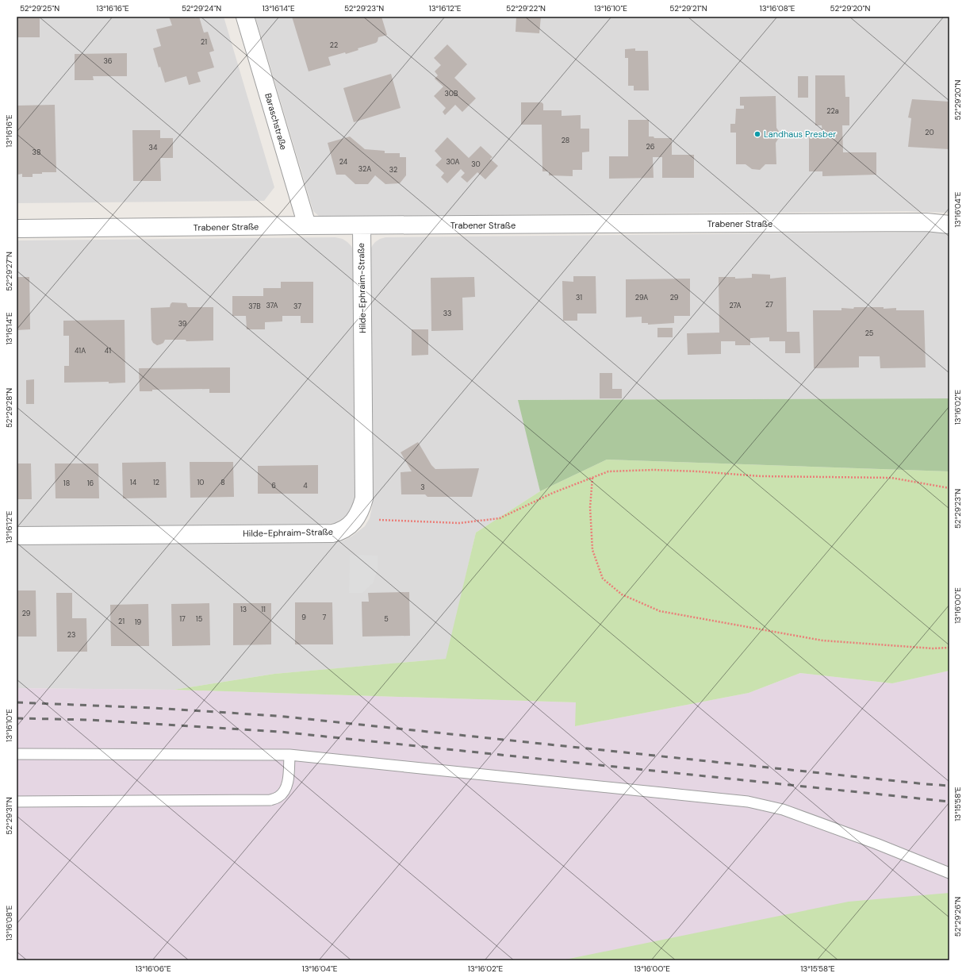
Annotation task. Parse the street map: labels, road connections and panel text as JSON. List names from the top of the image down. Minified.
{"streets":{"street":["Baraschstraße","Trabener Straße","Hilde-Ephraim-Straße"]},"crossings":[["Baraschstraße","Trabener Straße"],["Trabener Straße","Hilde-Ephraim-Straße"]],"places":["Landhaus Presber"],"house_numbers":["21","22","36","30B","22a","20","28","26","34","38","24","30A","30","32A","32","31","29A","29","27","37A","27A","37B","37","33","39","25","41A","41","14","12","10","8","18","16","6","4","3","13","11","29","9","7","17","15","5","21","19","23"],"coordinates":["52°29'25\"N","13°16'16\"E","52°29'24\"N","13°16'14\"E","52°29'23\"N","13°16'12\"E","52°29'22\"N","13°16'10\"E","52°29'21\"N","13°16'08\"E","52°29'20\"N","13°16'04\"E","52°29'27\"N","13°16'02\"E","52°29'28\"N","13°16'00\"E","13°15'58\"E","52°29'31\"N","52°29'26\"N","13°16'06\"E"]}
